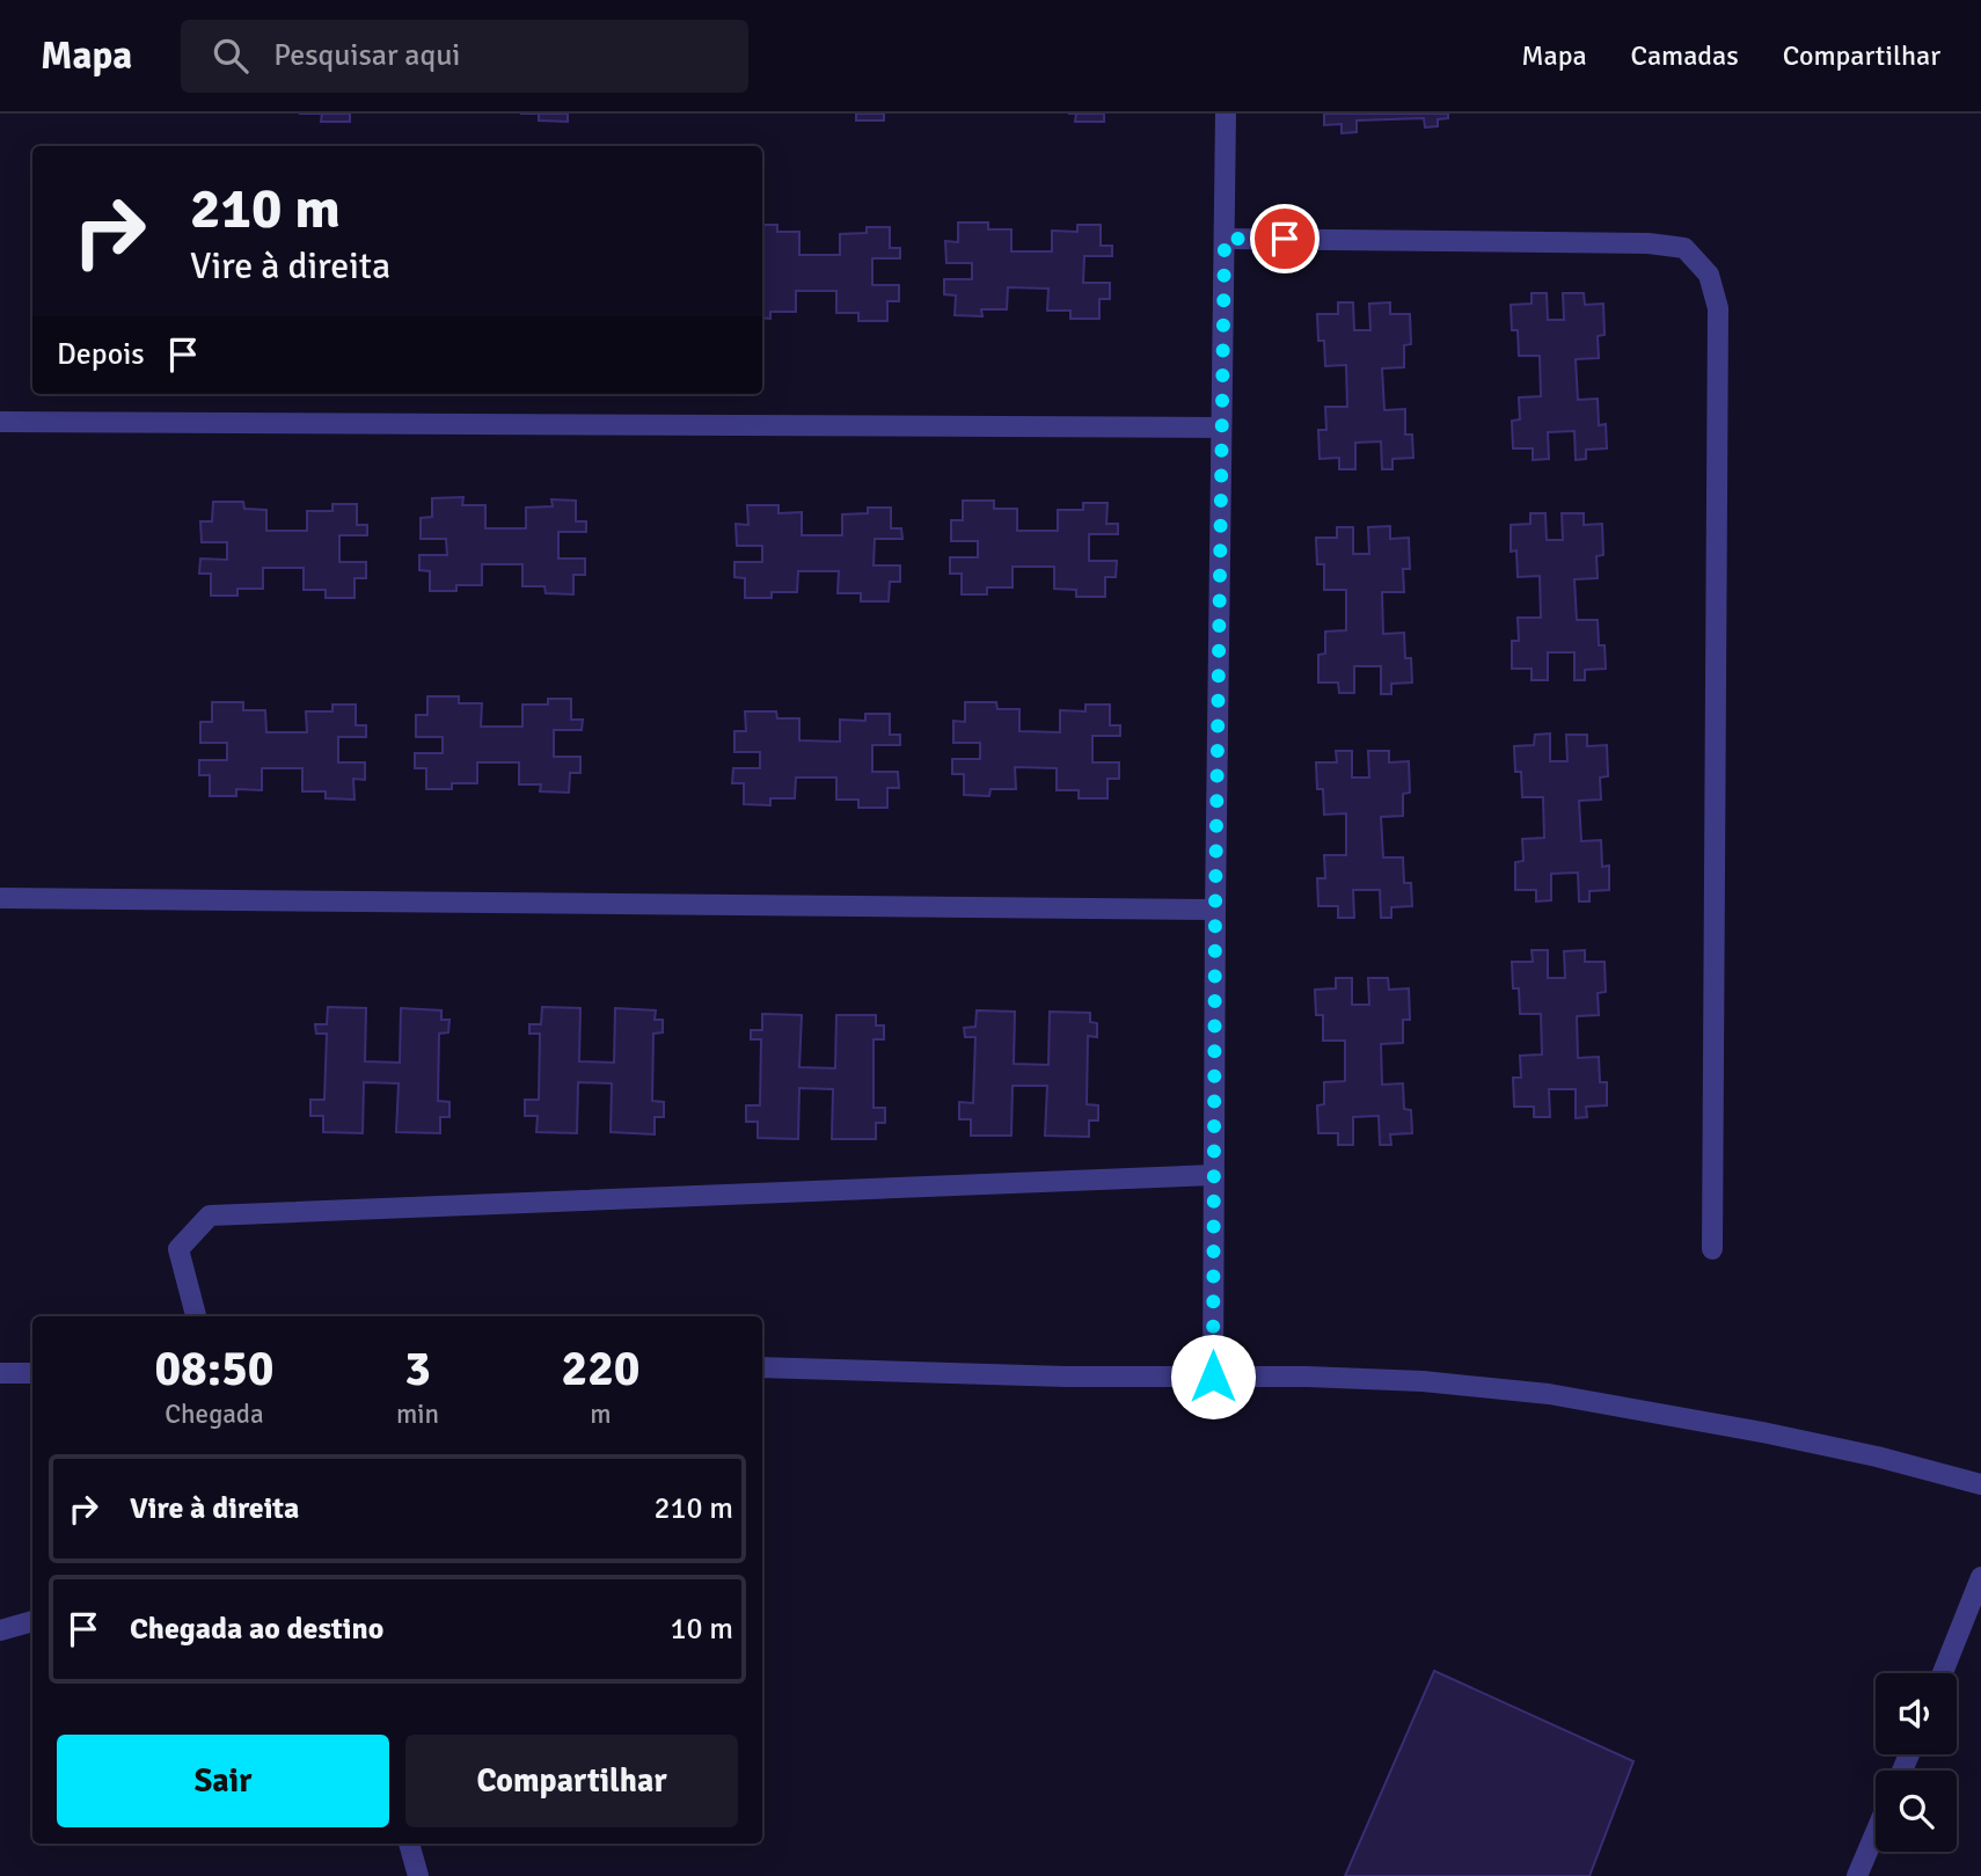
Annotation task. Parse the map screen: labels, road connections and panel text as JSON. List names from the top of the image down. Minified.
{"page":{"header":"Mapa","search":"Pesquisar aqui","nav":["Mapa","Camadas","Compartilhar"],"turn":["210 m","Vire à direita"],"then":"Depois","eta":["08:50","Chegada","3","min","220","m"],"list":[{"name":"Vire à direita","value":"210 m"},{"name":"Chegada ao destino","value":"10 m"}],"buttons":["Sair","Compartilhar"]}}
